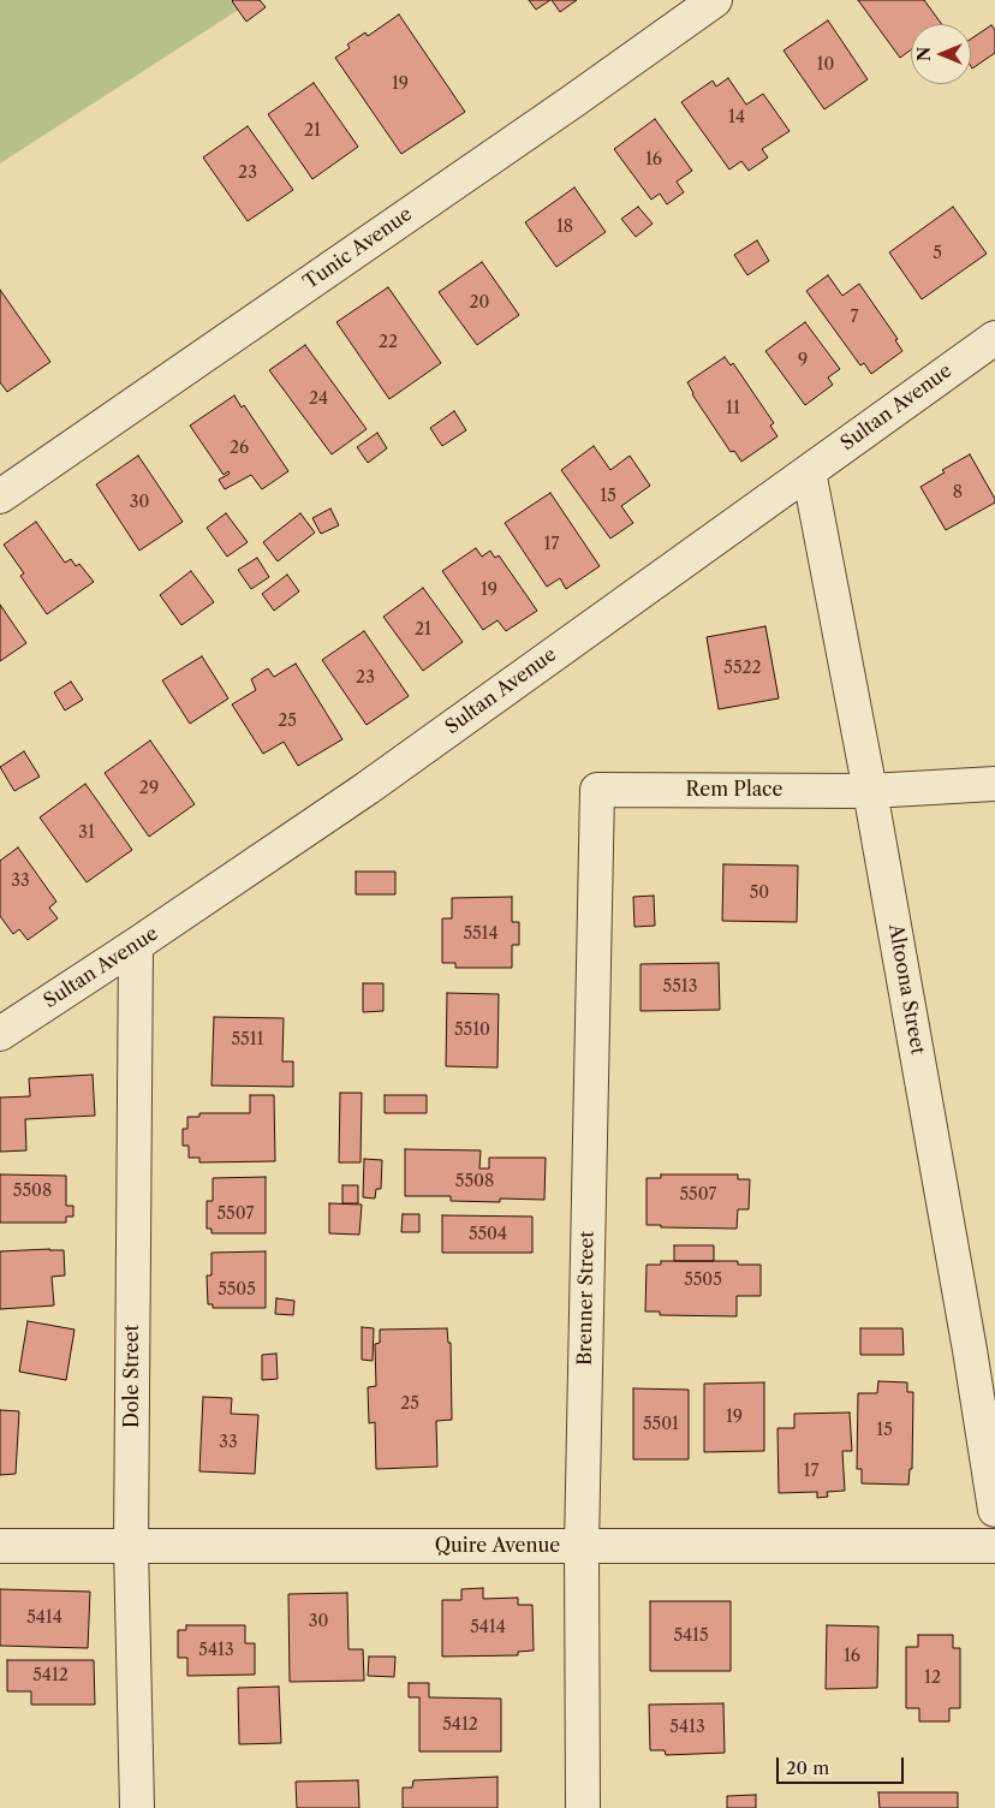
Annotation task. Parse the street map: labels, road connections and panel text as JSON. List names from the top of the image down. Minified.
{"streets":{"street":["Tunic Avenue","Sultan Avenue","Rem Place","Altoona Street","Brenner Street","Dole Street","Quire Avenue"]},"crossings":[["Sultan Avenue","Altoona Street"],["Sultan Avenue","Dole Street"],["Rem Place","Altoona Street"],["Rem Place","Brenner Street"],["Brenner Street","Quire Avenue"],["Dole Street","Quire Avenue"]],"house_numbers":["10","19","14","21","16","23","18","5","20","7","22","9","24","11","26","8","15","30","17","19","21","5522","23","25","29","31","33","50","5514","5513","5510","5511","5508","5508","5507","5507","5504","5505","5505","25","19","5501","15","33","17","5414","30","5414","5415","5413","16","5412","12","5412","5413"],"scale_bar":"20 m","north":"left"}
